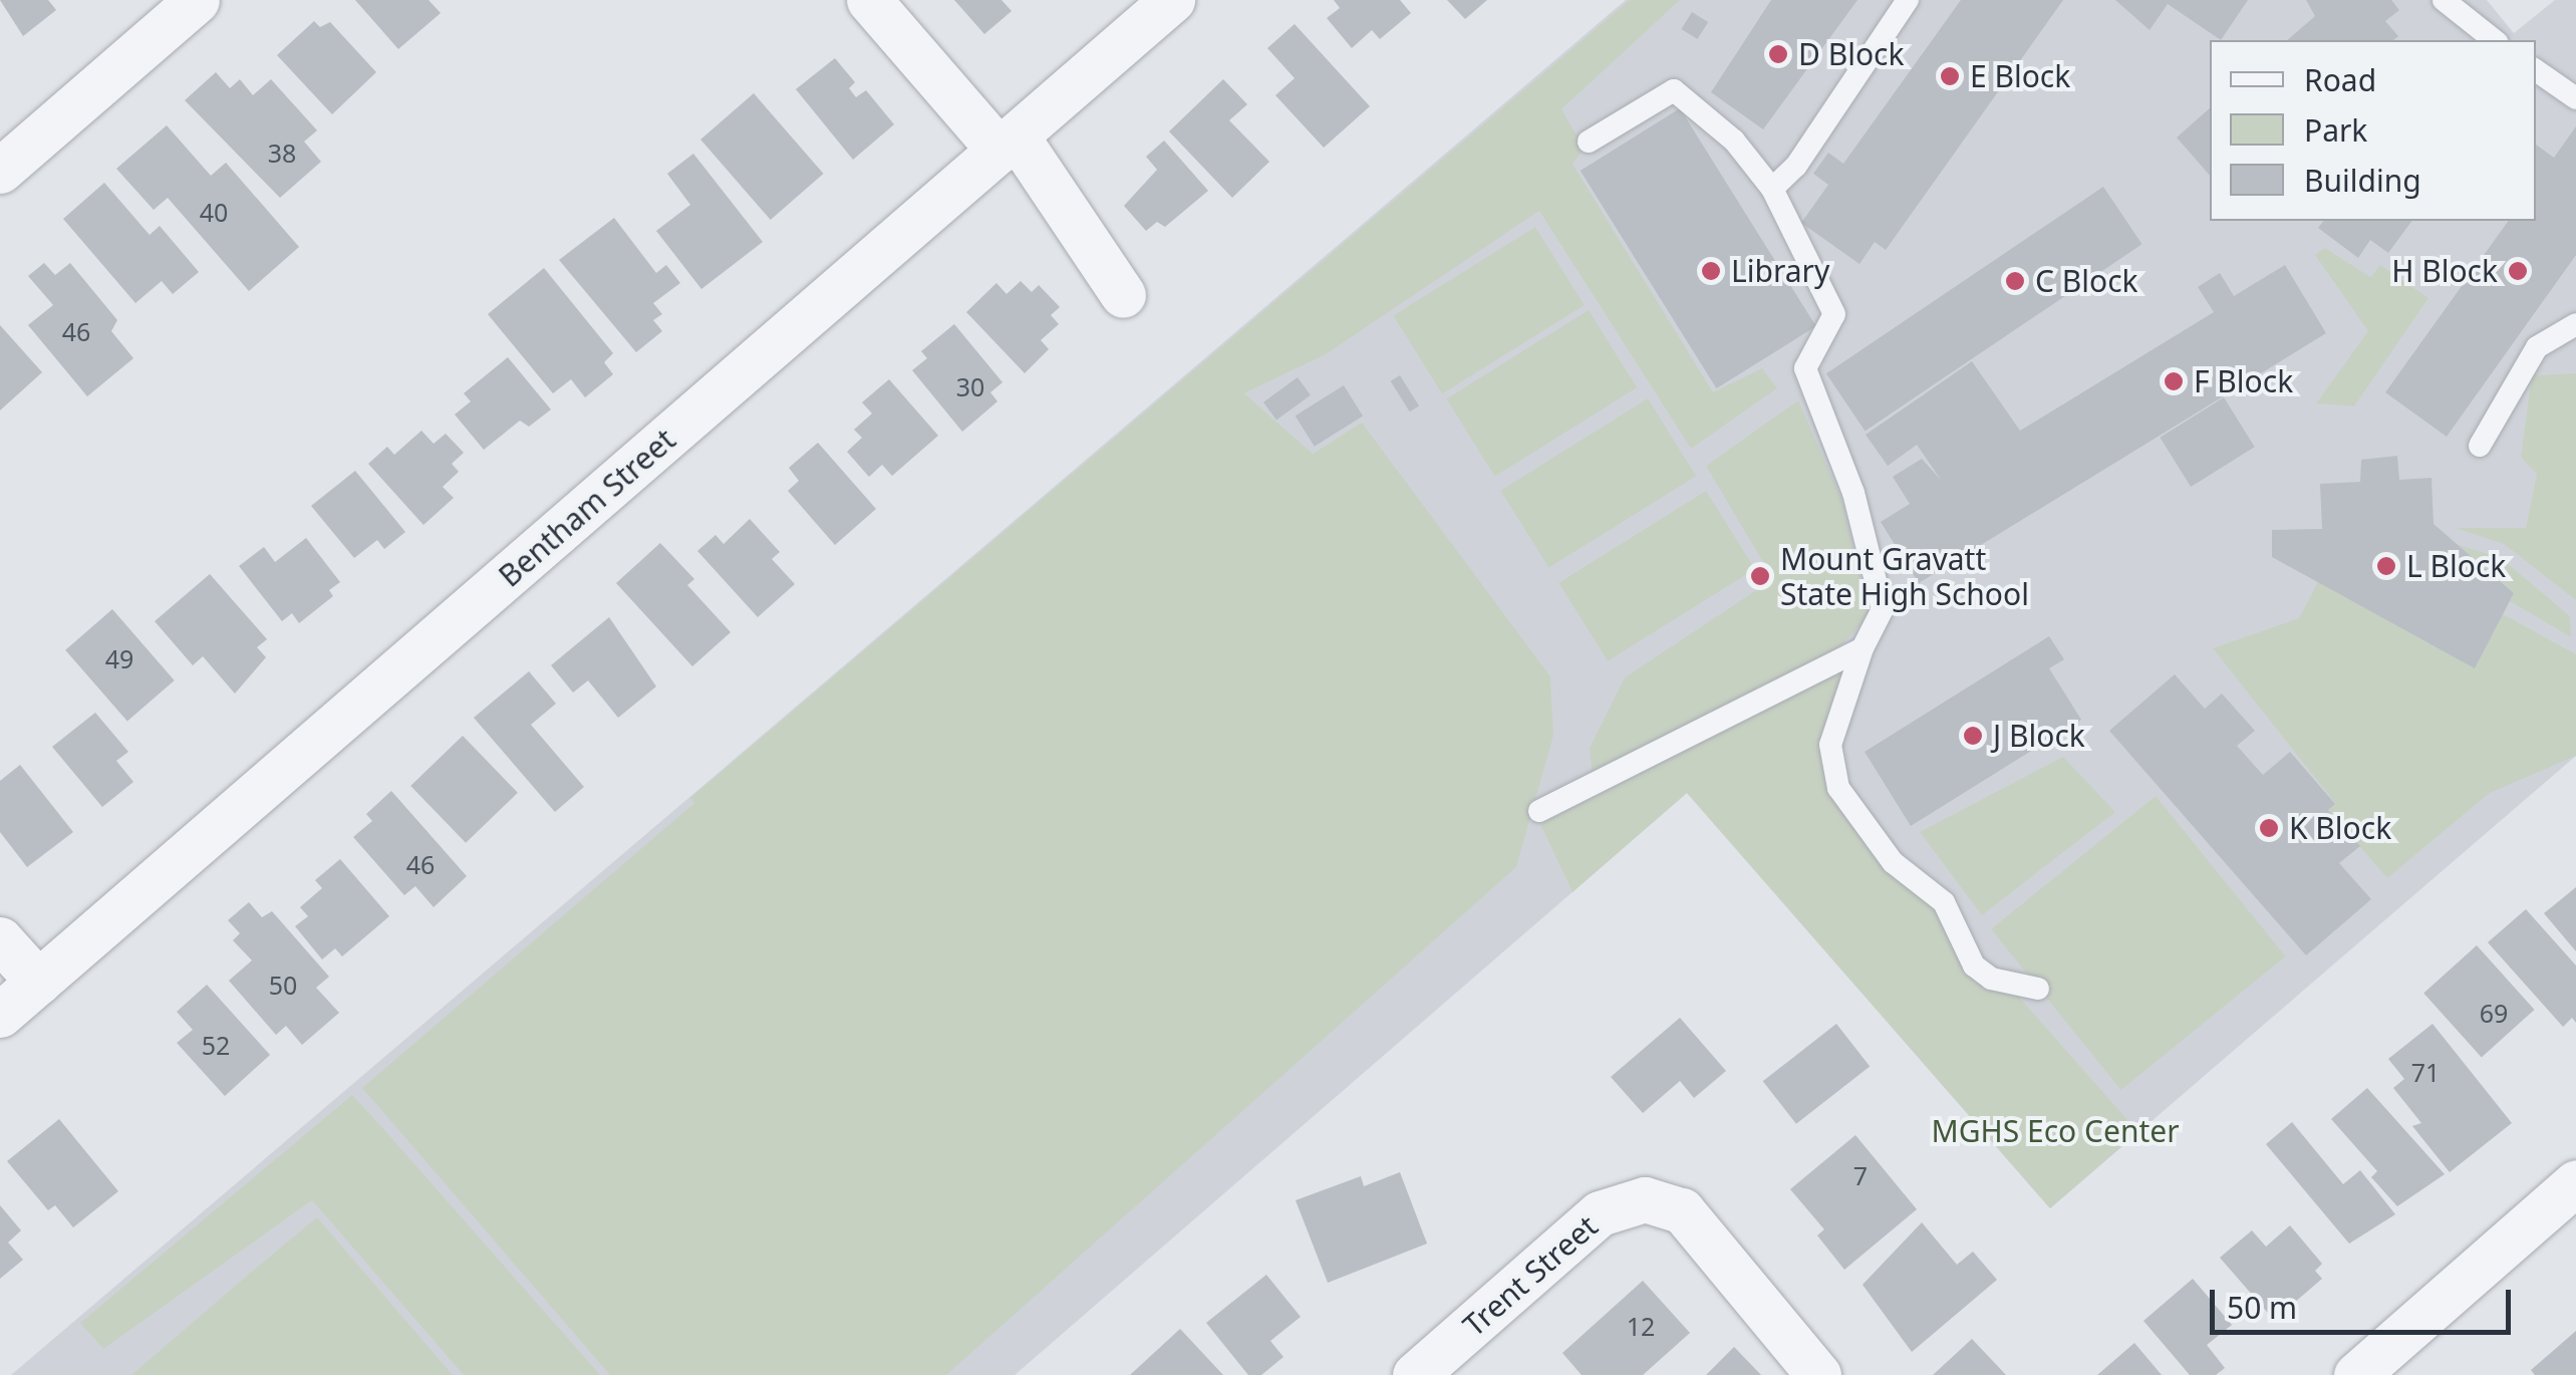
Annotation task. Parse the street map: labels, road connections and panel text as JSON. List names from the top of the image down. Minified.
{"streets":{"street":["Bentham Street","Trent Street"]},"parks":["MGHS Eco Center"],"places":["D Block","E Block","Library","H Block","C Block","F Block","L Block","Mount Gravatt State High School","J Block","K Block"],"house_numbers":["38","40","46","30","49","46","50","69","52","71","7","12"],"legend":["Road","Park","Building"],"scale_bar":"50 m"}
